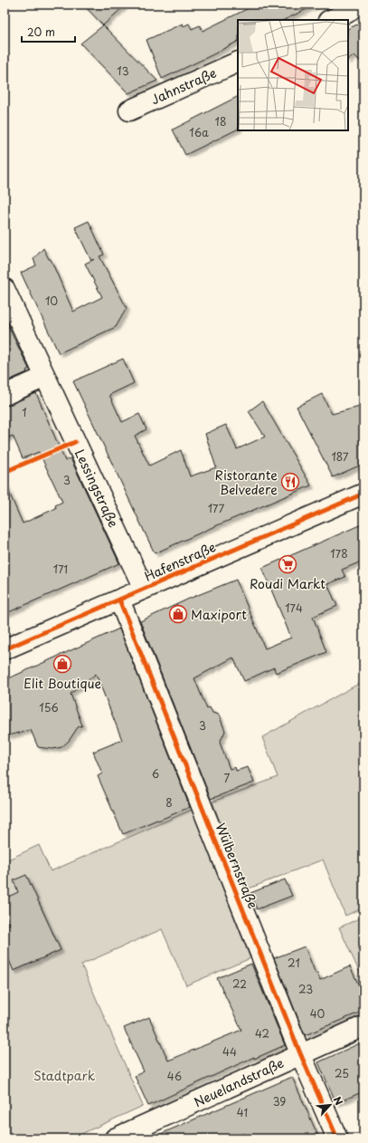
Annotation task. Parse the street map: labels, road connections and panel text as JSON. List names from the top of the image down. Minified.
{"streets":{"street":["Jahnstraße","Lessingstraße","Hafenstraße","Wülbernstraße","Neuelandstraße"]},"crossings":[["Lessingstraße","Hafenstraße"],["Hafenstraße","Wülbernstraße"],["Wülbernstraße","Neuelandstraße"]],"parks":["Stadtpark"],"places":{"restaurant":["Ristorante Belvedere"],"supermarket":["Roudi Markt"],"shop":["Maxiport","Elit Boutique"]},"house_numbers":["13","18","16a","10","1","187","3","177","178","171","174","156","3","6","7","8","21","22","23","40","42","44","25","46","39","41"],"scale_bar":"20 m","north":"top right"}
